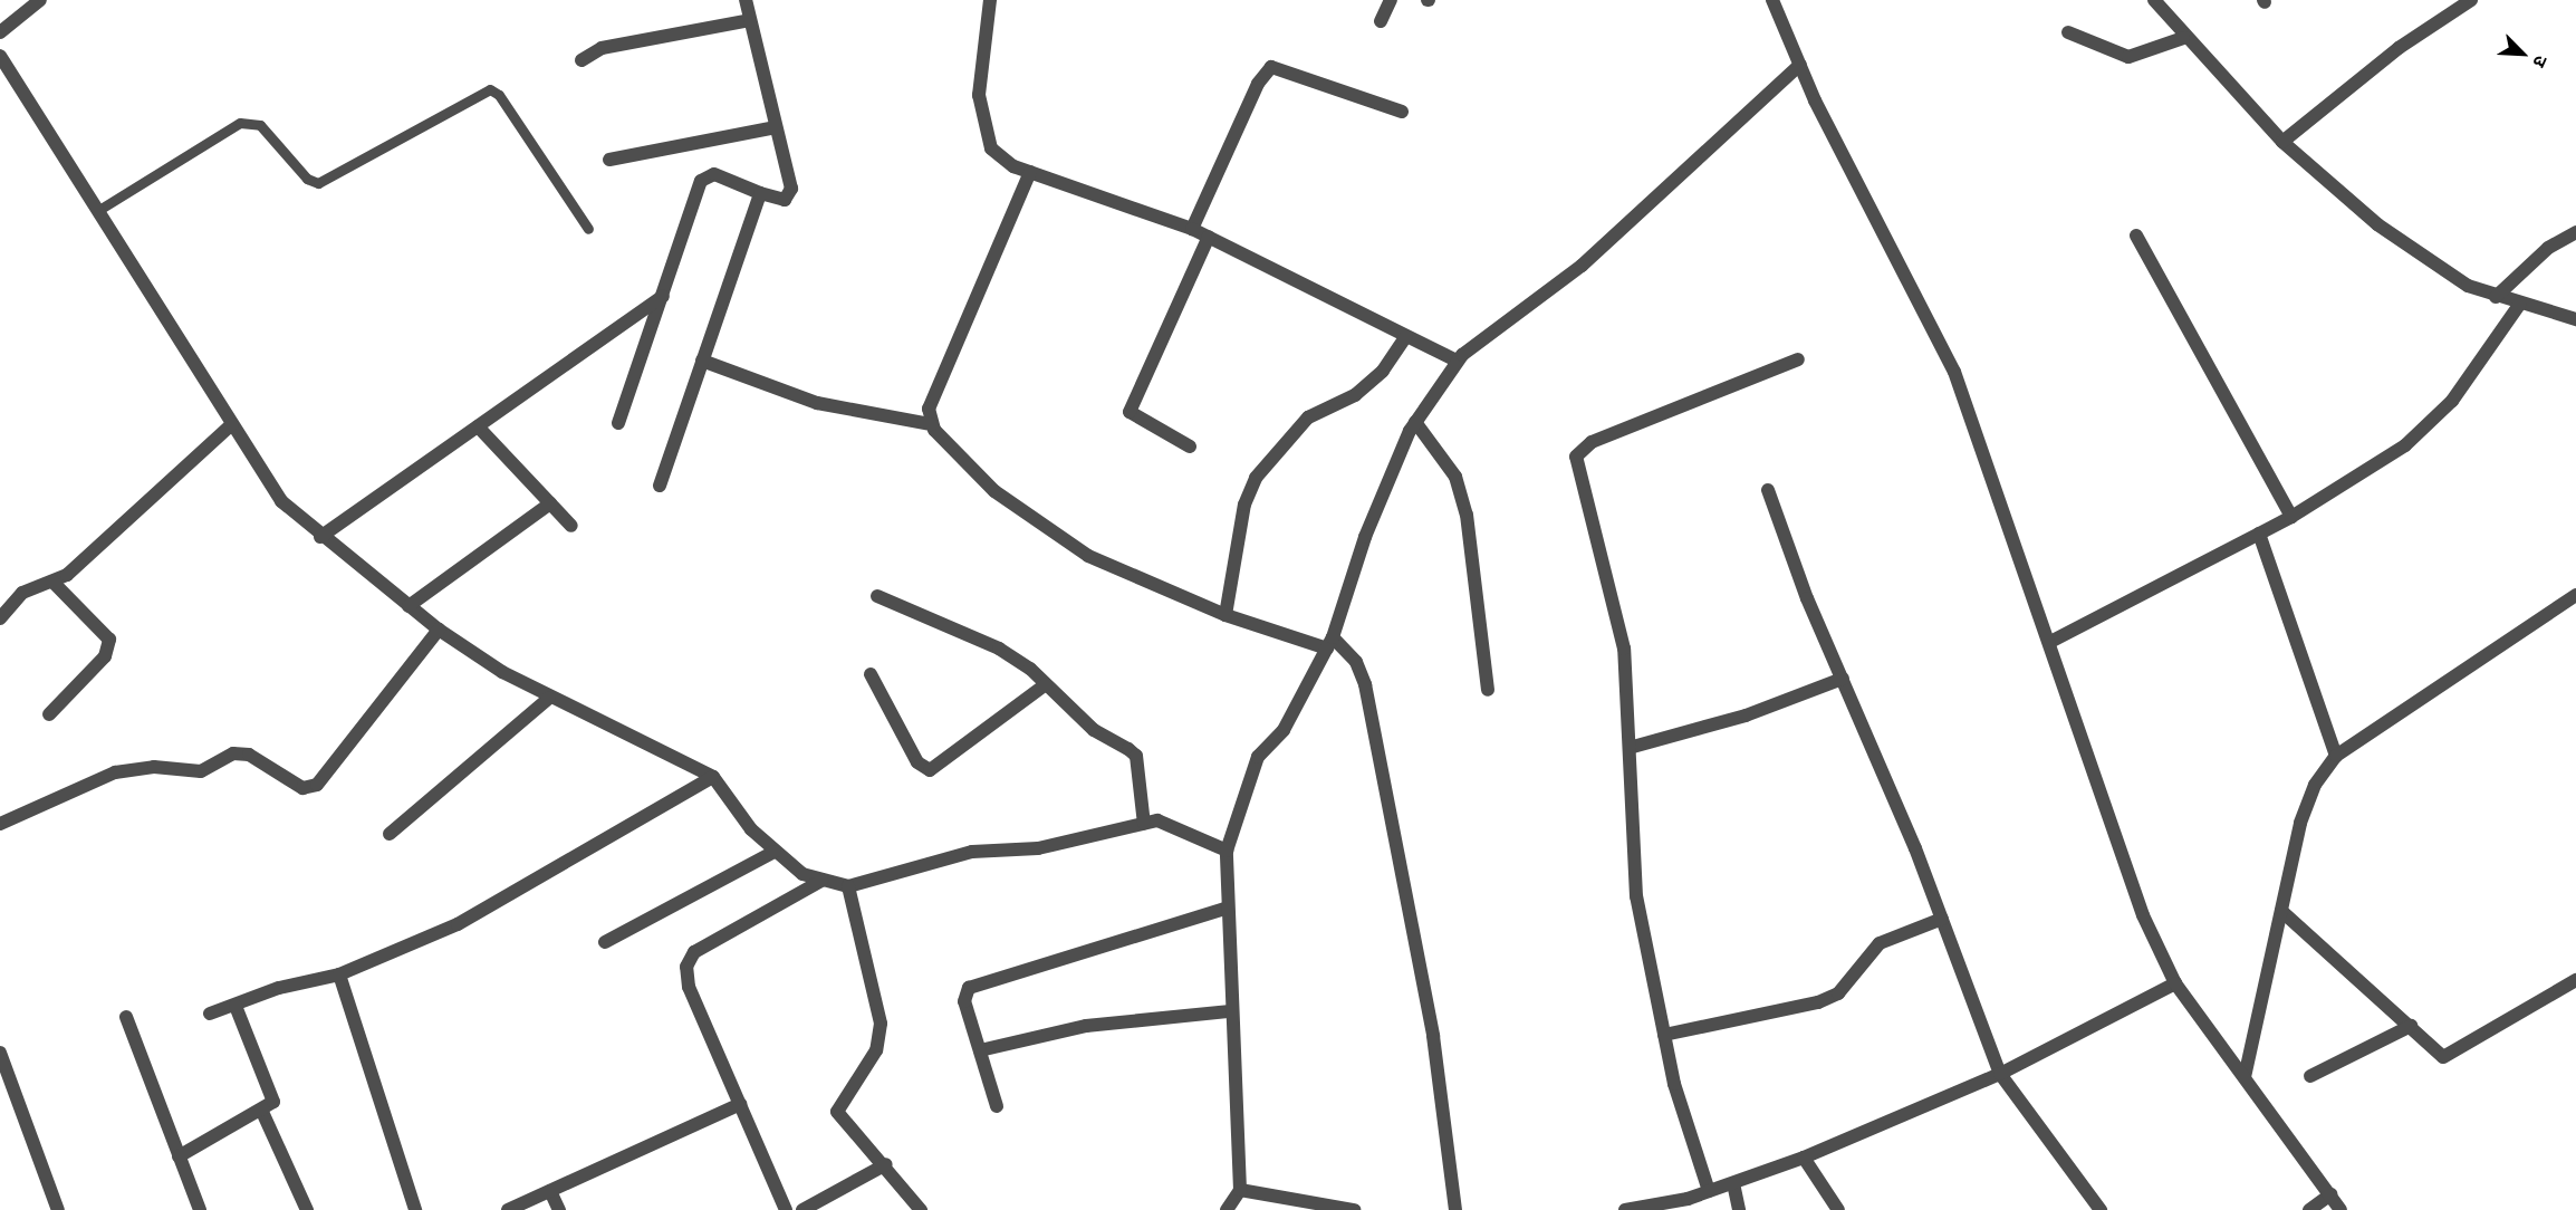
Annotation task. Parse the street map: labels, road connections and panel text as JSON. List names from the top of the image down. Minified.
{"north":"bottom right"}
